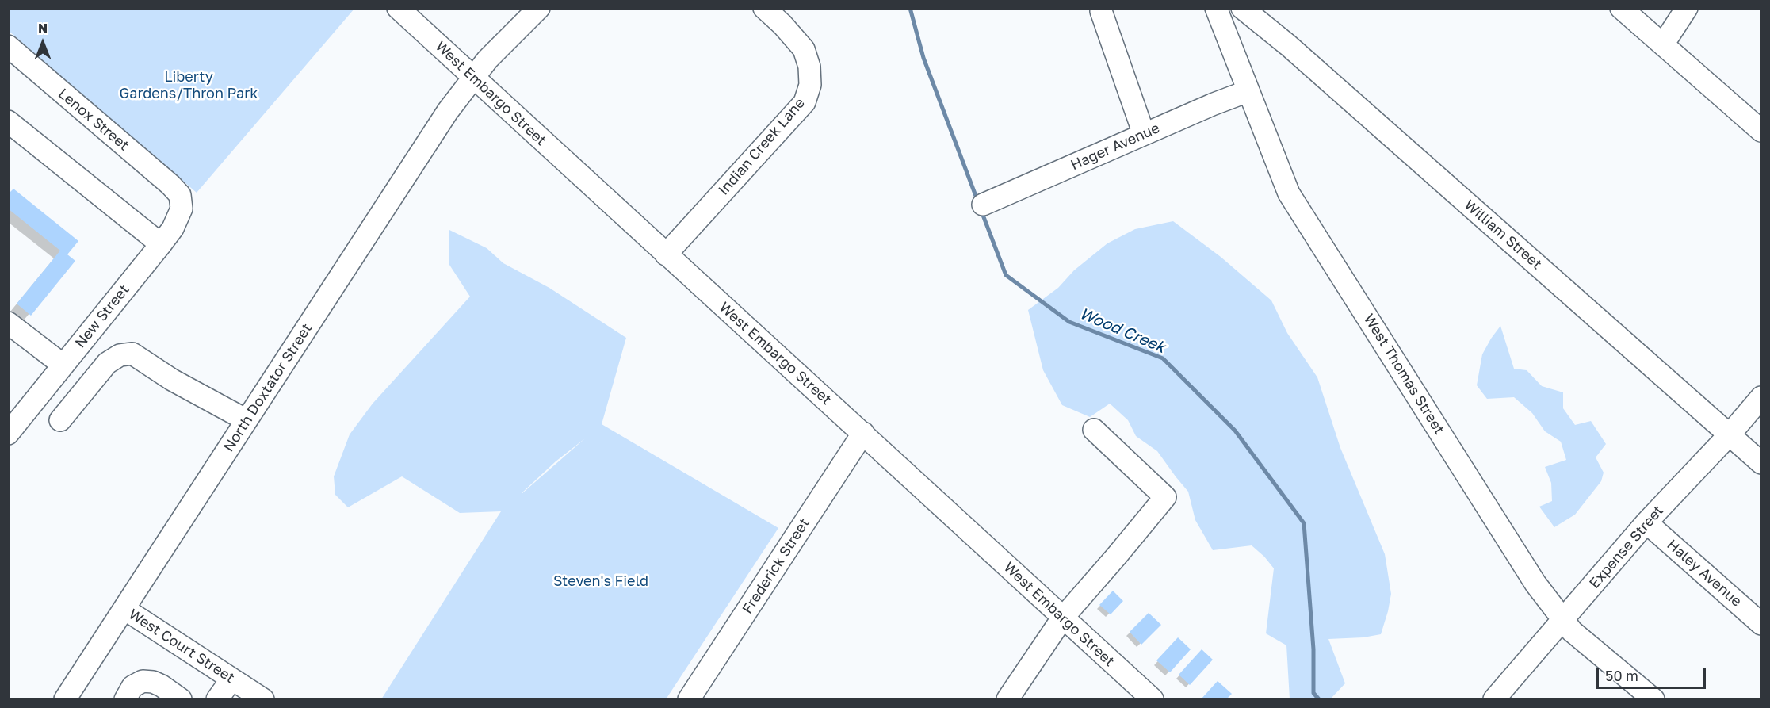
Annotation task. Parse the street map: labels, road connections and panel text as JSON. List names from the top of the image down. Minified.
{"streets":{"street":["West Embargo Street","Lenox Street","Indian Creek Lane","Hager Avenue","William Street","New Street","West Thomas Street","North Doxtator Street","Expense Street","Frederick Street","Haley Avenue","West Court Street"]},"crossings":[["West Embargo Street","Indian Creek Lane"],["West Embargo Street","North Doxtator Street"],["West Embargo Street","Frederick Street"],["Lenox Street","New Street"],["Hager Avenue","West Thomas Street"],["William Street","Expense Street"],["West Thomas Street","Expense Street"],["North Doxtator Street","West Court Street"],["Expense Street","Haley Avenue"]],"water":["Wood Creek"],"parks":["Liberty Gardens/Thron Park","Steven's Field"],"scale_bar":"50 m","north":"top"}
